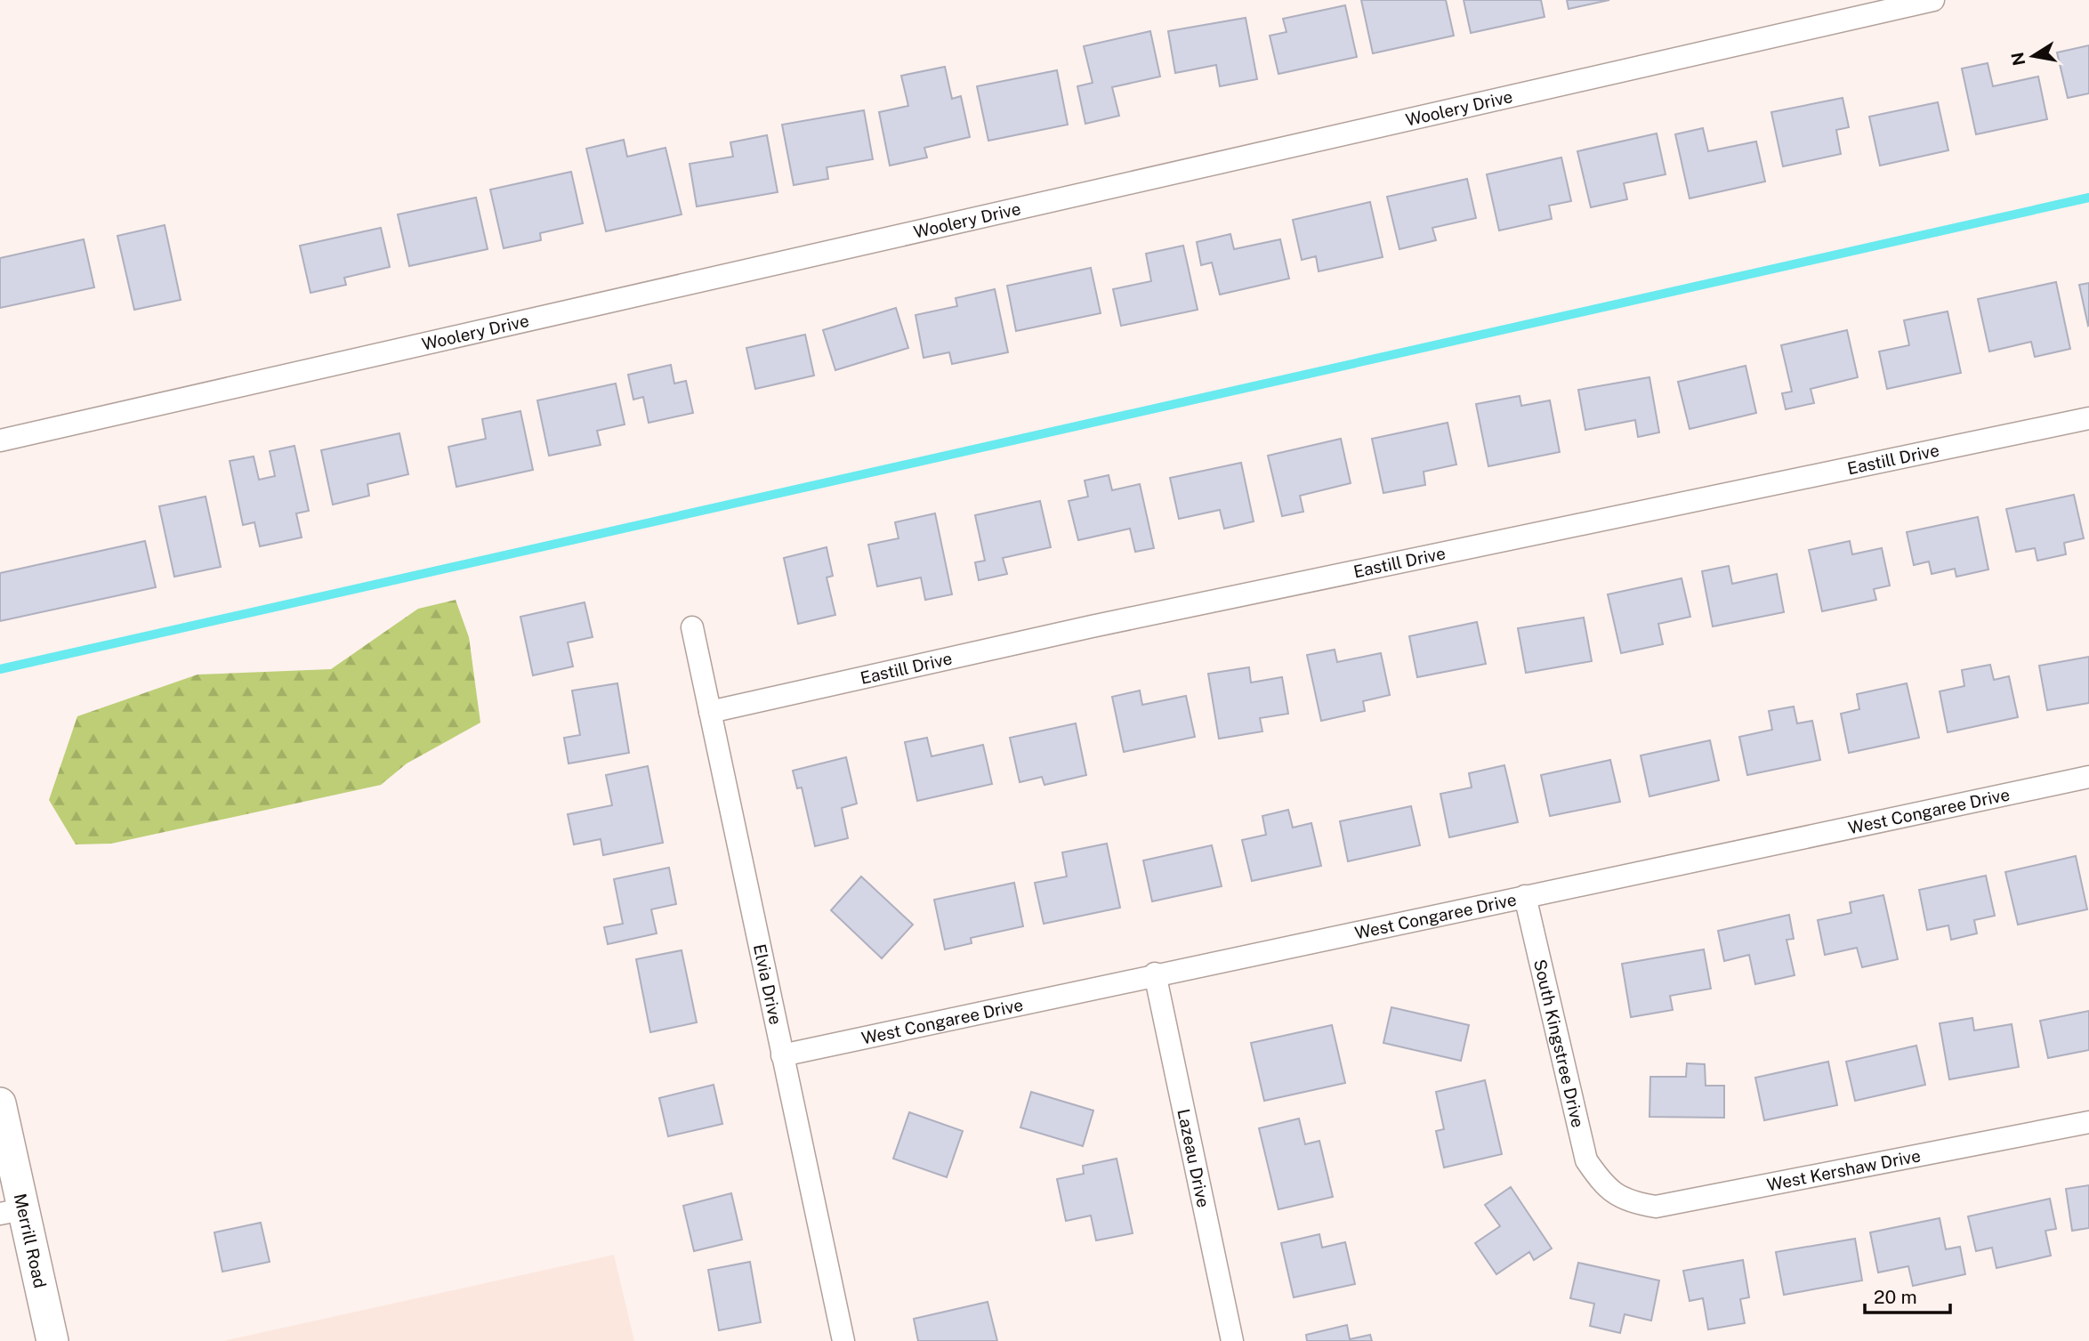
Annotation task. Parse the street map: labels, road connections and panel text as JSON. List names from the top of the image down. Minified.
{"streets":{"main road":["Merrill Road"],"street":["Woolery Drive","Eastill Drive","West Congaree Drive","Elvia Drive","South Kingstree Drive","Lazeau Drive","West Kershaw Drive"]},"crossings":[["Eastill Drive","Elvia Drive"],["West Congaree Drive","Elvia Drive"],["West Congaree Drive","South Kingstree Drive"],["West Congaree Drive","Lazeau Drive"],["South Kingstree Drive","West Kershaw Drive"]],"scale_bar":"20 m","north":"left"}
